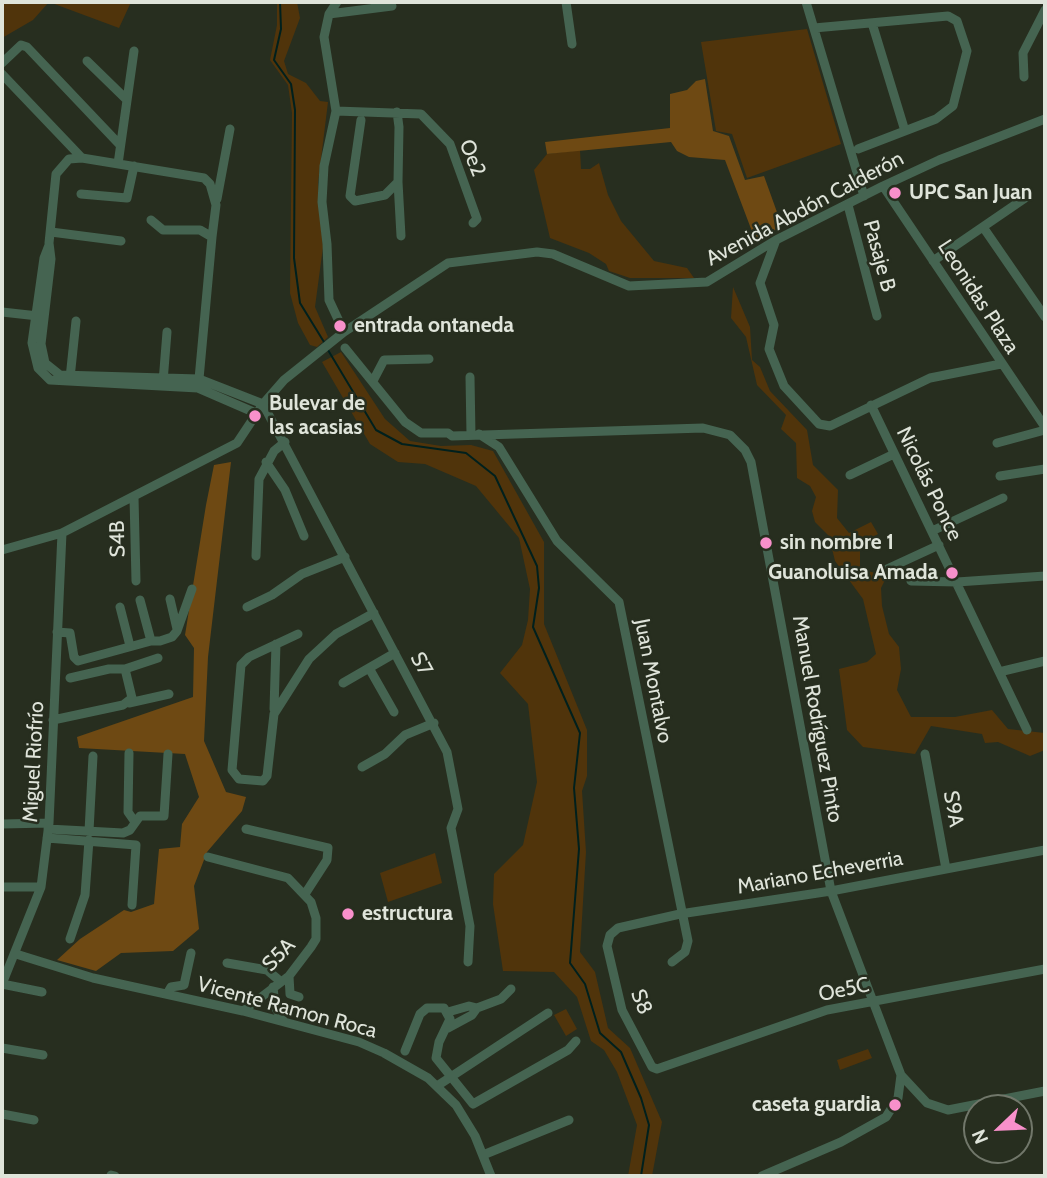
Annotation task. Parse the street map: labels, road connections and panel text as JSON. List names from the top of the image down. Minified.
{"streets":{"street":["Oe2","Avenida Abdón Calderón","Pasaje B","Leonidas Plaza","Nicolás Ponce","S4B","S7","Juan Montalvo","Manuel Rodríguez Pinto","Miguel Riofrío","S9A","Mariano Echeverria","S5A","Oe5C","S8","Vicente Ramon Roca"]},"crossings":[["Avenida Abdón Calderón","Pasaje B"],["Avenida Abdón Calderón","Leonidas Plaza"],["Avenida Abdón Calderón","S4B"],["Avenida Abdón Calderón","S7"],["Avenida Abdón Calderón","Miguel Riofrío"],["Juan Montalvo","Manuel Rodríguez Pinto"],["Juan Montalvo","Mariano Echeverria"],["Manuel Rodríguez Pinto","Mariano Echeverria"],["Manuel Rodríguez Pinto","Oe5C"],["Miguel Riofrío","Vicente Ramon Roca"],["S9A","Mariano Echeverria"],["Mariano Echeverria","S8"],["S5A","Vicente Ramon Roca"],["Oe5C","S8"]],"places":["UPC San Juan","entrada ontaneda","Bulevar de las acasias","sin nombre 1","Guanoluisa Amada","estructura","caseta guardia"],"north":"bottom left"}
